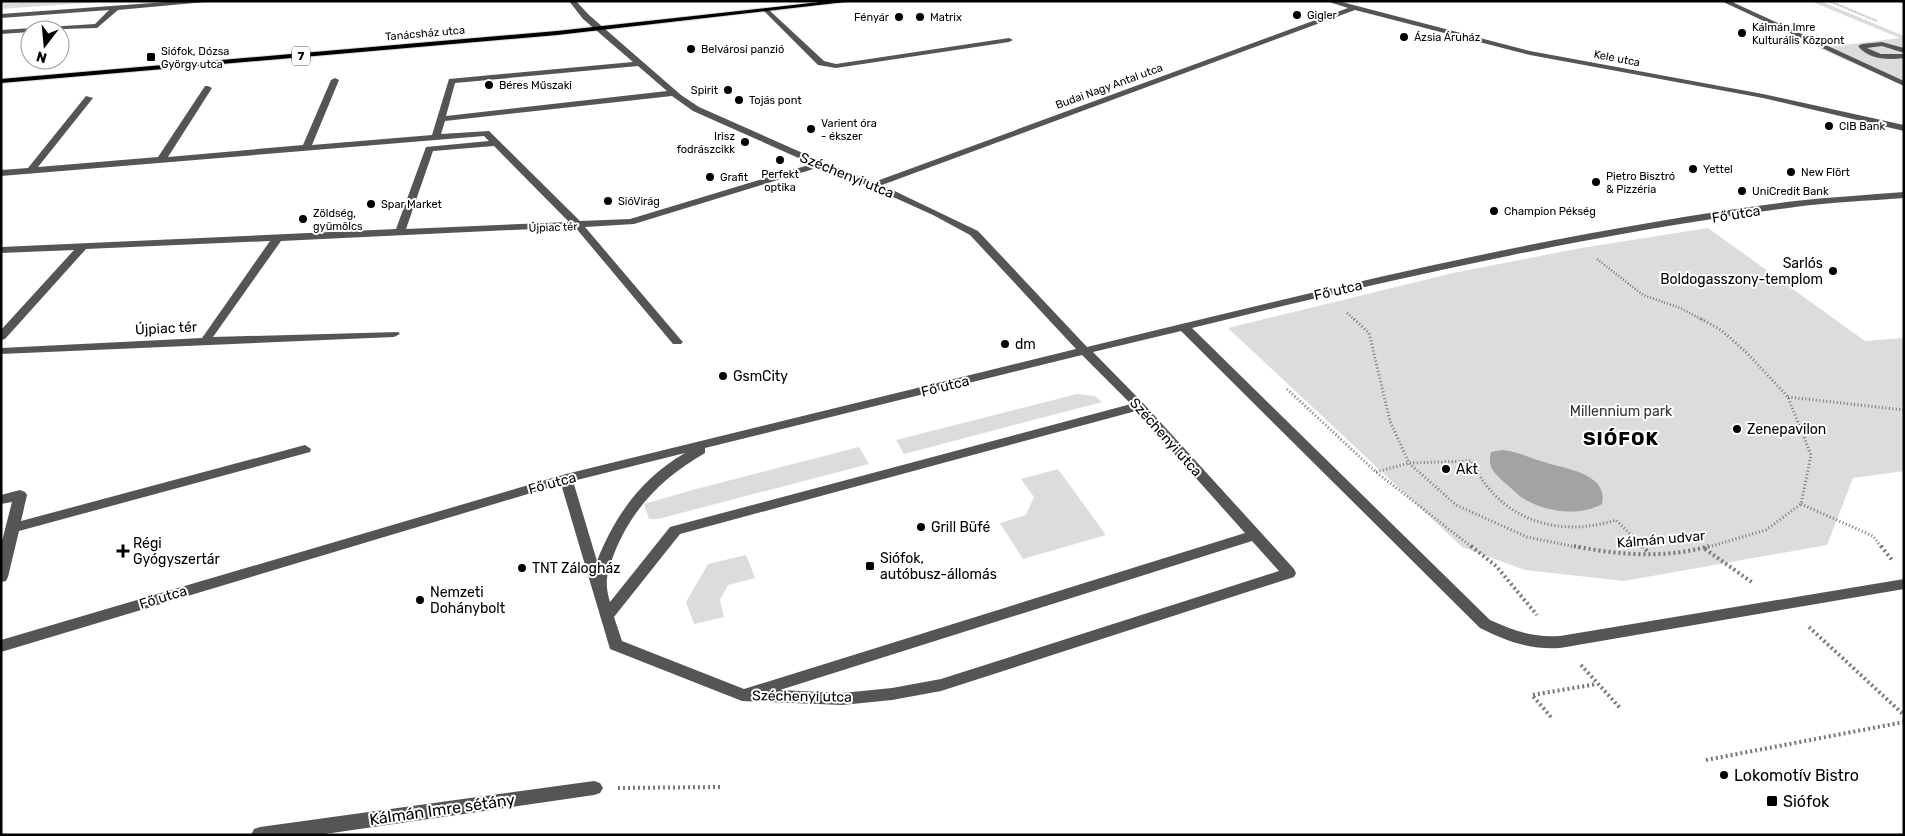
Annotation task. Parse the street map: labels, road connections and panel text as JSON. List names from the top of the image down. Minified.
{"streets":{"main road":["Tanácsház utca","7"],"street":["Kele utca","Budai Nagy Antal utca","Széchenyi utca","Fő utca","Újpiac tér","Kálmán Imre sétány"],"path":["Kálmán udvar"]},"crossings":[["Tanácsház utca","Széchenyi utca"],["Kele utca","Budai Nagy Antal utca"],["Budai Nagy Antal utca","Széchenyi utca"],["Széchenyi utca","Fő utca"],["Széchenyi utca","Újpiac tér"],["Fő utca","Kálmán udvar"]],"districts":["SIÓFOK"],"parks":["Millennium park"],"places":{"other":["Gigler","Fényár","Matrix","Kálmán Imre Kulturális Központ","Ázsia Áruház","Belvárosi panzió","Béres Műszaki","Spirit","Tojás pont","CIB Bank","Varient óra - ékszer","Irisz fodrászcikk","Perfekt optika","Yettel","New Flört","Grafit","Pietro Bisztró & Pizzéria","UniCredit Bank","SióVirág","Spar Market","Champion Pékség","Zöldség, gyümölcs","Sarlós Boldogasszony-templom","dm","GsmCity","Zenepavilon","Akt","Grill Büfé","TNT Zálogház","Nemzeti Dohánybolt","Lokomotív Bistro"],"transit":["Siófok, Dózsa György utca","Siófok, autóbusz-állomás","Siófok"],"health":["Régi Gyógyszertár"]},"north":"bottom"}
